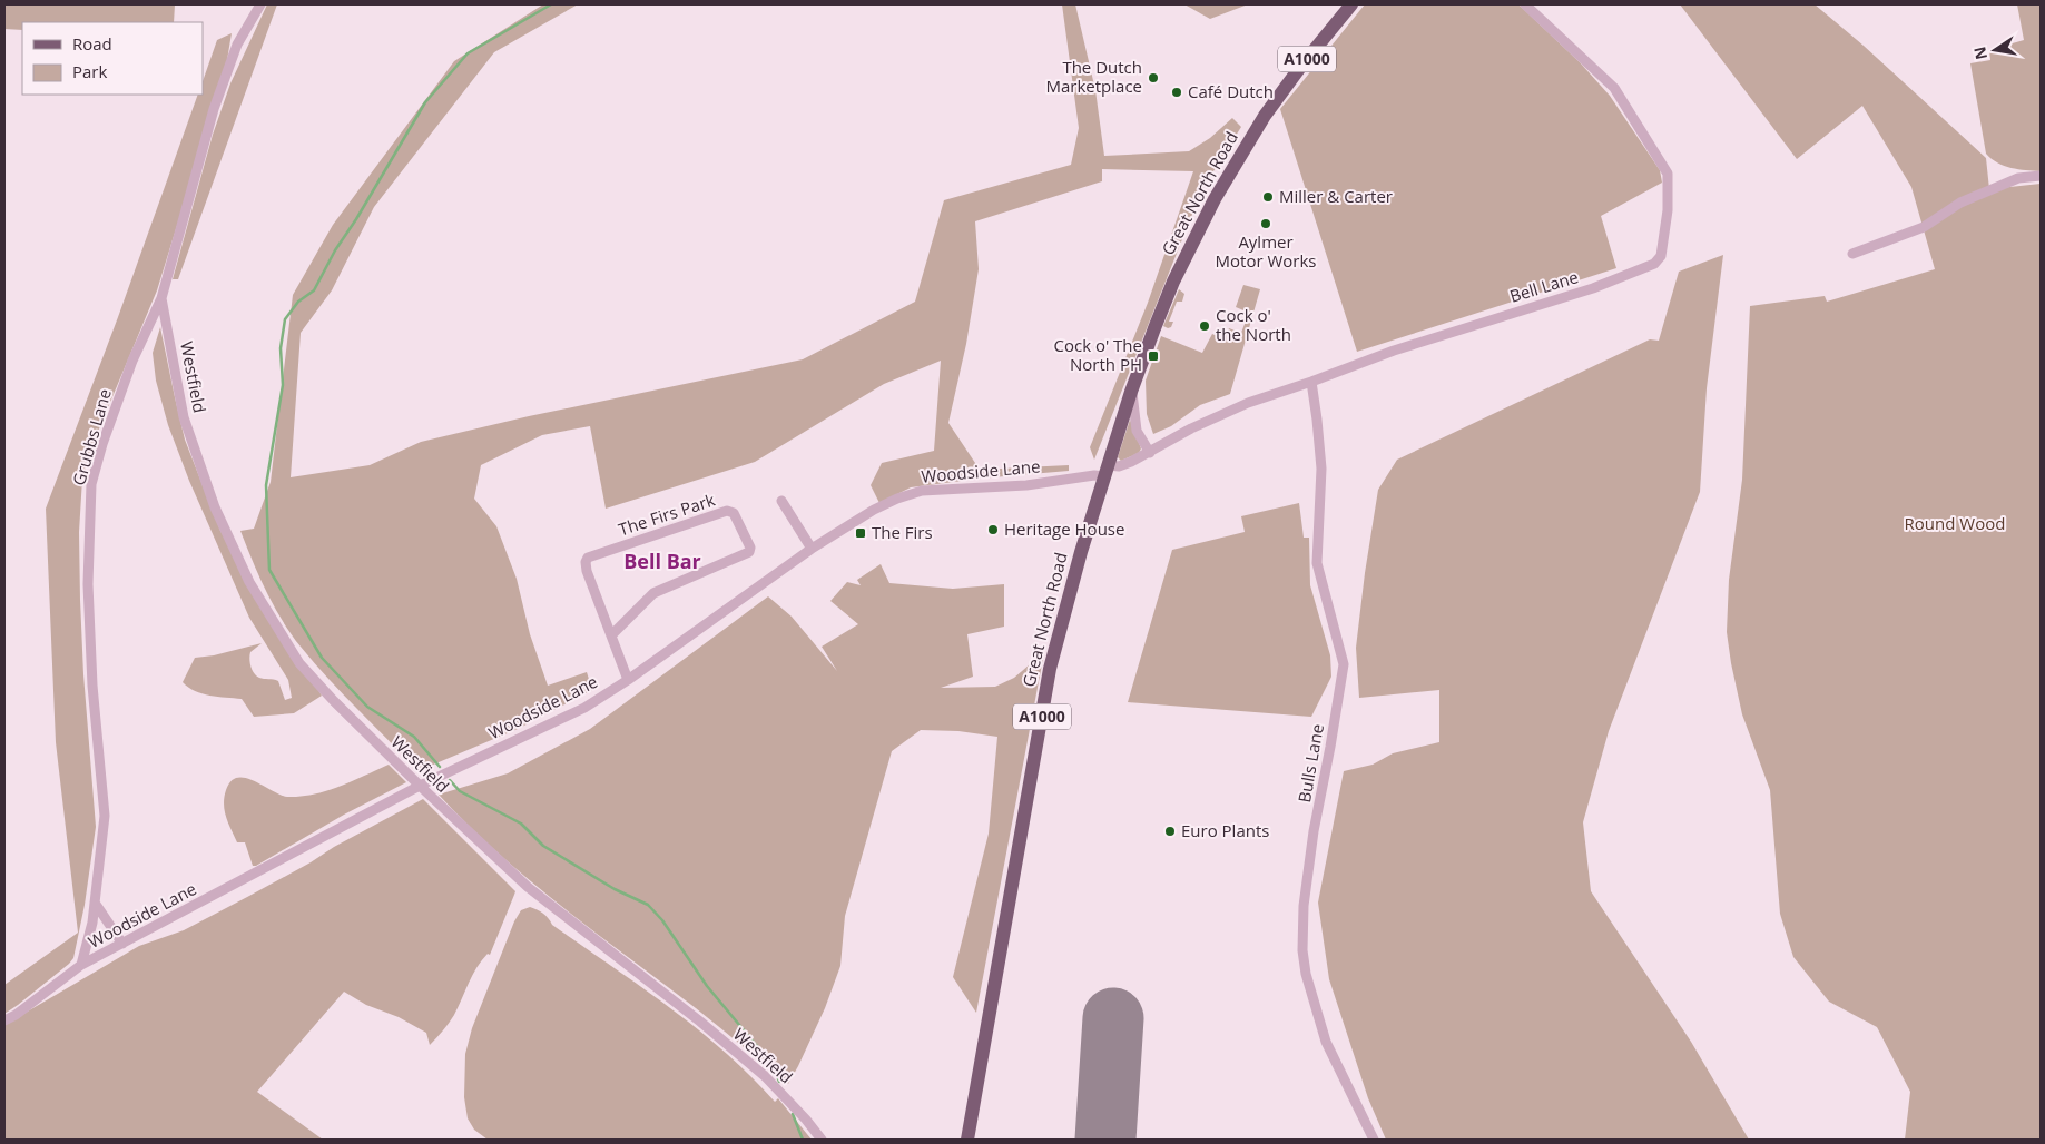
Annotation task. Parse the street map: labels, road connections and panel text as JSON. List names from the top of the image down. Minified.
{"streets":{"main road":["A1000","Great North Road"],"street":["Bell Lane","Westfield","Grubbs Lane","Woodside Lane","The Firs Park","Bulls Lane"]},"crossings":[["Great North Road","Bell Lane"],["Great North Road","Woodside Lane"],["Bell Lane","Woodside Lane"],["Bell Lane","Bulls Lane"],["Westfield","Grubbs Lane"],["Westfield","Woodside Lane"],["Grubbs Lane","Woodside Lane"],["Woodside Lane","The Firs Park"]],"districts":["Bell Bar"],"parks":["Round Wood"],"places":{"other":["The Dutch Marketplace","Café Dutch","Miller & Carter","Aylmer Motor Works","Cock o' the North","Heritage House","Euro Plants"],"transit":["Cock o' The North PH","The Firs"]},"legend":["Road","Park"],"north":"left"}
